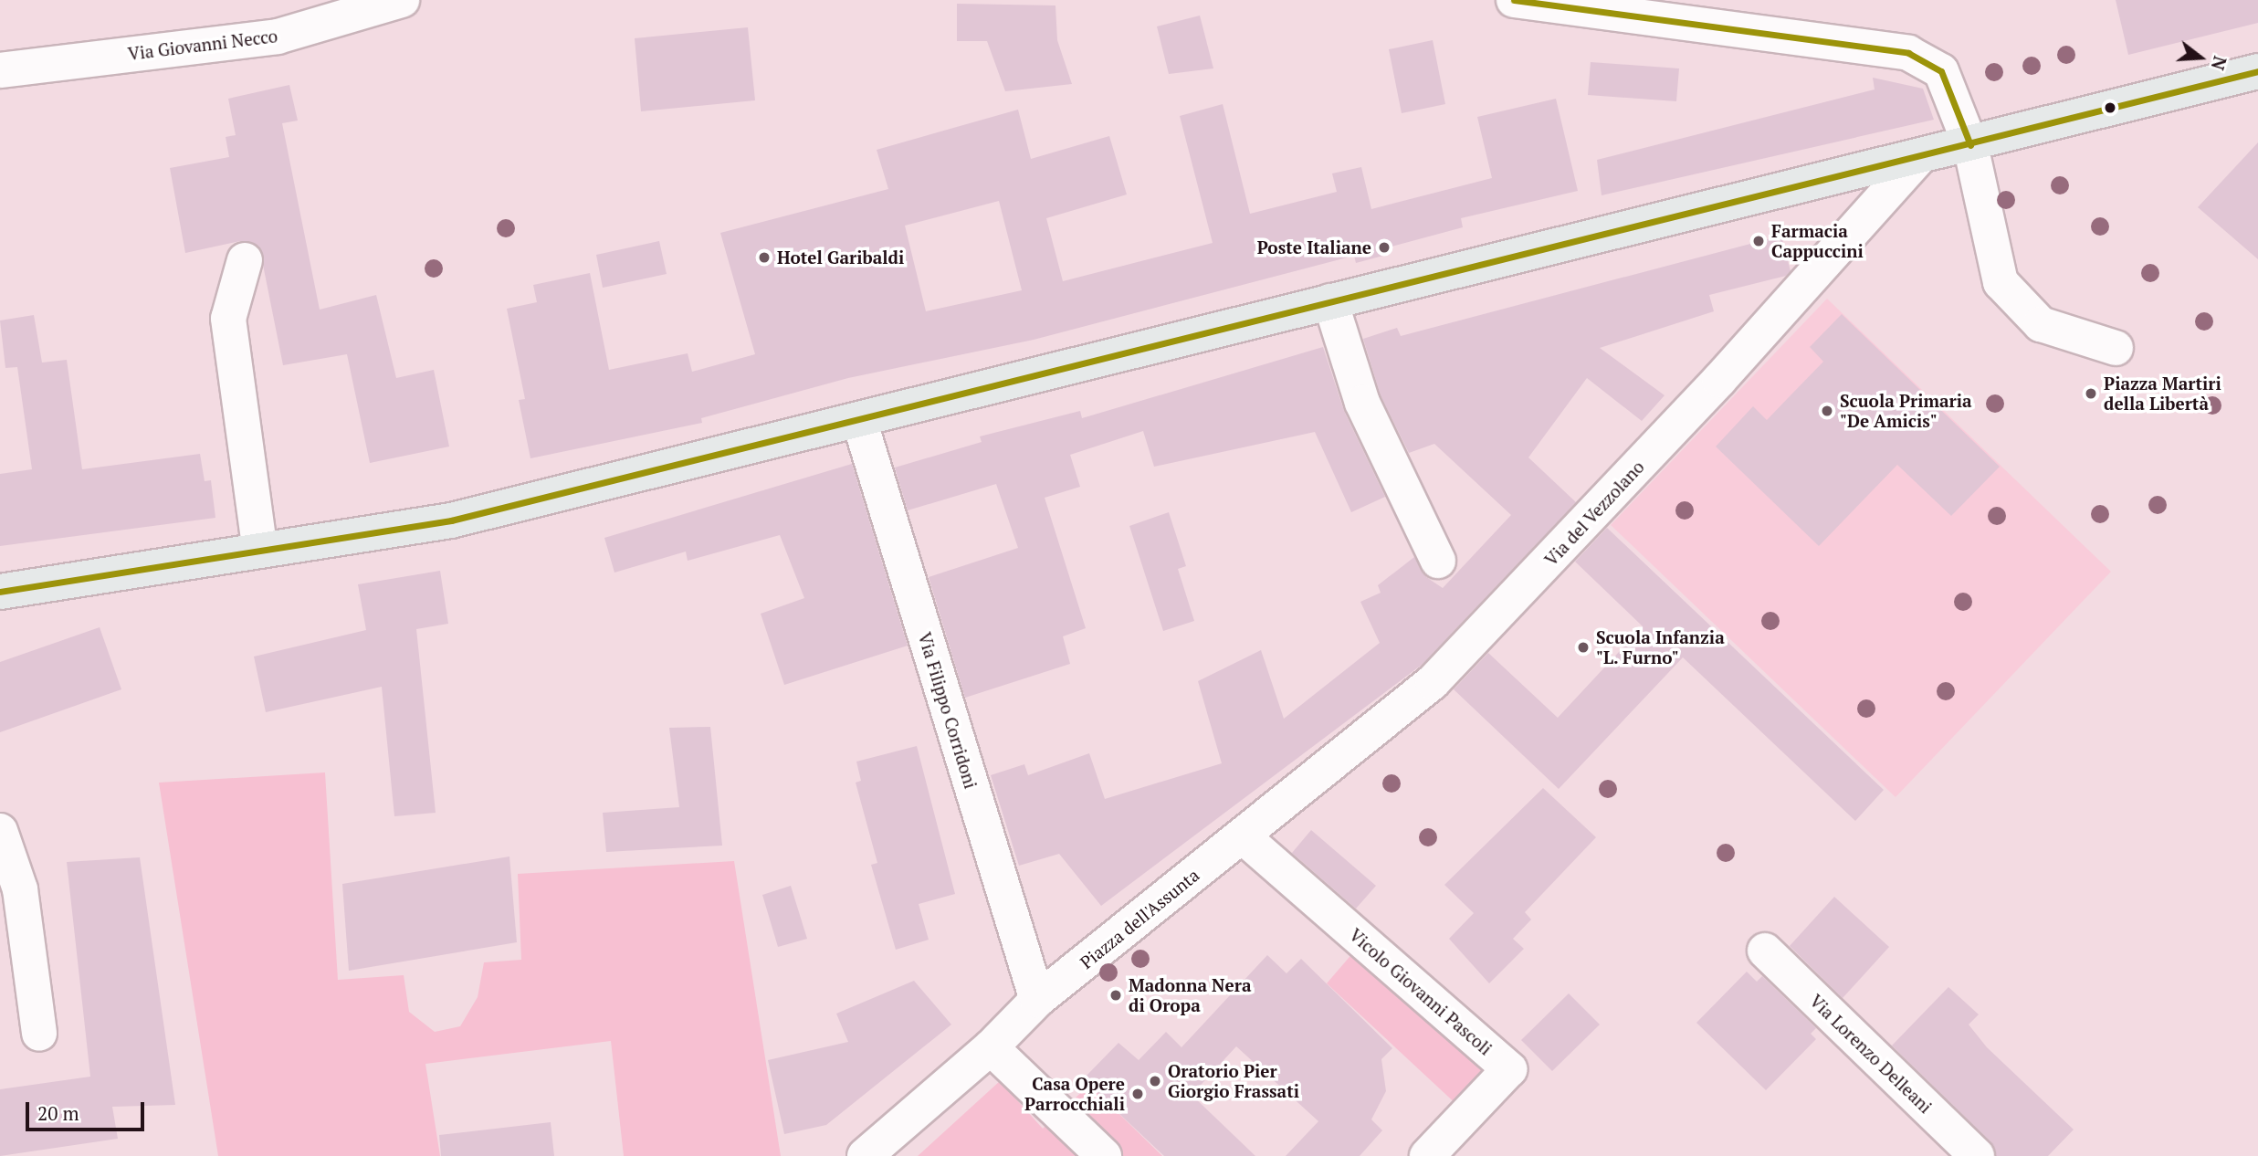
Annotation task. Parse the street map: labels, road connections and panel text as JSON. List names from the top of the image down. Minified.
{"streets":{"street":["Via Giovanni Necco","Via del Vezzolano","Via Filippo Corridoni","Piazza dell'Assunta","Vicolo Giovanni Pascoli","Via Lorenzo Delleani"]},"crossings":[["Via del Vezzolano","Piazza dell'Assunta"],["Via del Vezzolano","Vicolo Giovanni Pascoli"],["Via Filippo Corridoni","Piazza dell'Assunta"],["Piazza dell'Assunta","Vicolo Giovanni Pascoli"]],"places":["Farmacia Cappuccini","Poste Italiane","Hotel Garibaldi","Piazza Martiri della Libertà","Scuola Primaria \"De Amicis\"","Scuola Infanzia \"L. Furno\"","Madonna Nera di Oropa","Oratorio Pier Giorgio Frassati","Casa Opere Parrocchiali"],"scale_bar":"20 m","north":"right"}
